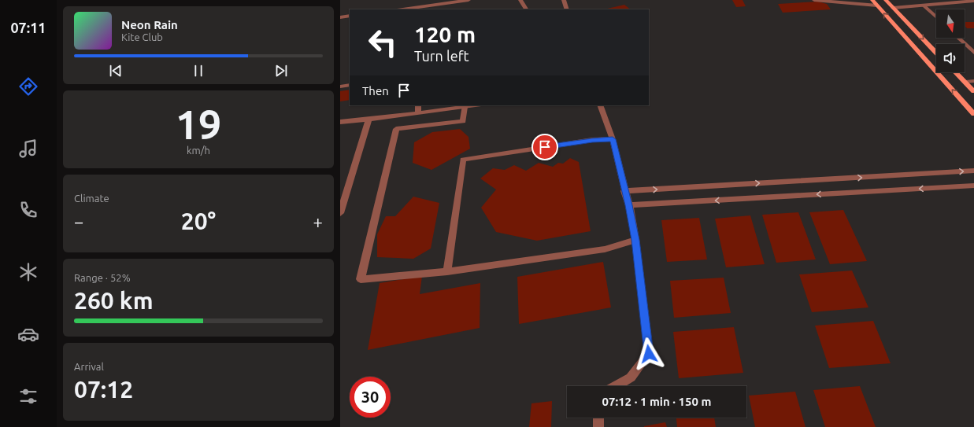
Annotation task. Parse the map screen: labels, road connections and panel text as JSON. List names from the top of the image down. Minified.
{"north":"bottom","page":{"tabs":"07:11","turn":["120 m","Turn left"],"song":["Neon Rain","Kite Club"],"then":"Then","tile":[["19","km/h"],"Climate",["Range · 52%","260 km"],["Arrival","07:12"]],"heat":["−","20°","+"],"limit":"30","trip":"07:12 · 1 min · 150 m"}}
